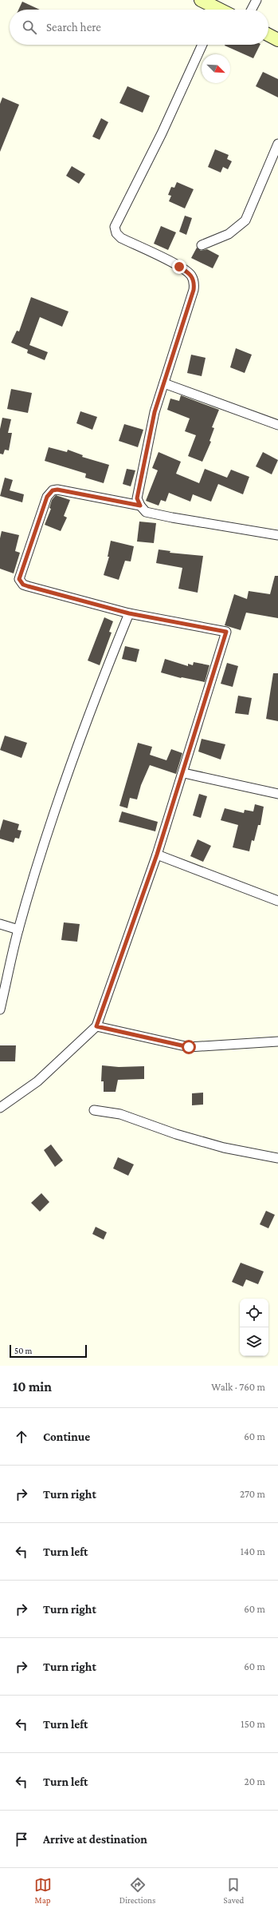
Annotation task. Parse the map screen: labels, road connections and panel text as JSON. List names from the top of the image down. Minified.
{"scale_bar":"50 m","north":"bottom right","page":{"search":"Search here","scale":"50 m","heading":["10 min","Walk · 760 m"],"list":[["Continue","60 m"],["Turn right","270 m"],["Turn left","140 m"],["Turn right","60 m"],["Turn right","60 m"],["Turn left","150 m"],["Turn left","20 m"],"Arrive at destination"],"nav":["Map","Directions","Saved"]}}
